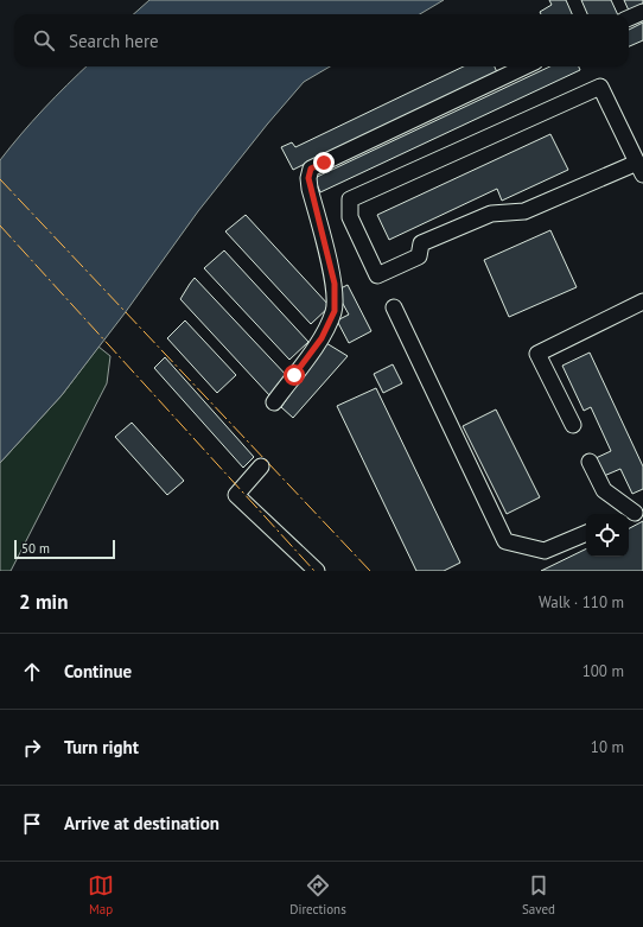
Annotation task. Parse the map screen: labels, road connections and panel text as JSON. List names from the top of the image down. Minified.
{"scale_bar":"50 m","page":{"search":"Search here","scale":"50 m","heading":["2 min","Walk · 110 m"],"list":[["Continue","100 m"],["Turn right","10 m"],"Arrive at destination"],"nav":["Map","Directions","Saved"]}}
